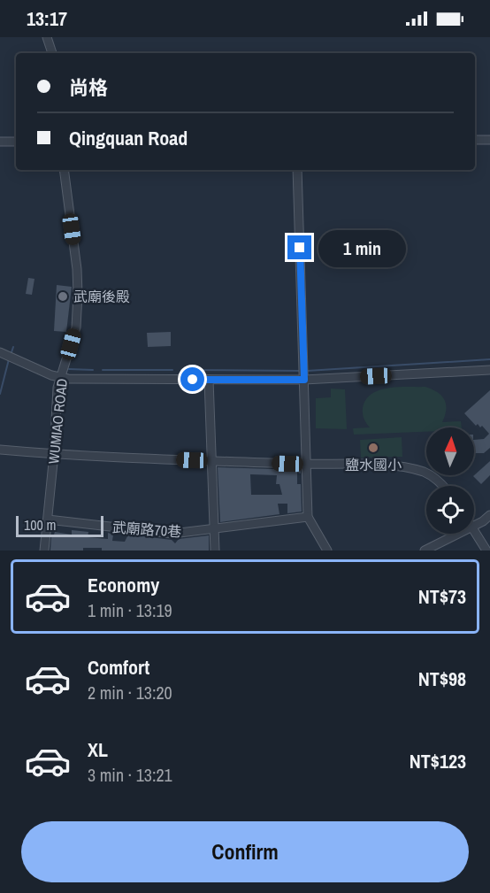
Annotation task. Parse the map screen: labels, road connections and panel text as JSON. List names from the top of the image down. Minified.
{"streets":{"street":["WUMIAO ROAD","武廟路70巷"]},"crossings":[["WUMIAO ROAD","武廟路70巷"]],"places":["武廟後殿","鹽水國小"],"scale_bar":"100 m","north":"top","page":{"status":"13:17","banner":["尚格","Qingquan Road"],"bubble":"1 min","scale":"100 m","list":[{"name":"Economy","note":"1 min · 13:19","value":"NT$73"},{"name":"Comfort","note":"2 min · 13:20","value":"NT$98"},{"name":"XL","note":"3 min · 13:21","value":"NT$123"}],"buttons":"Confirm"}}
